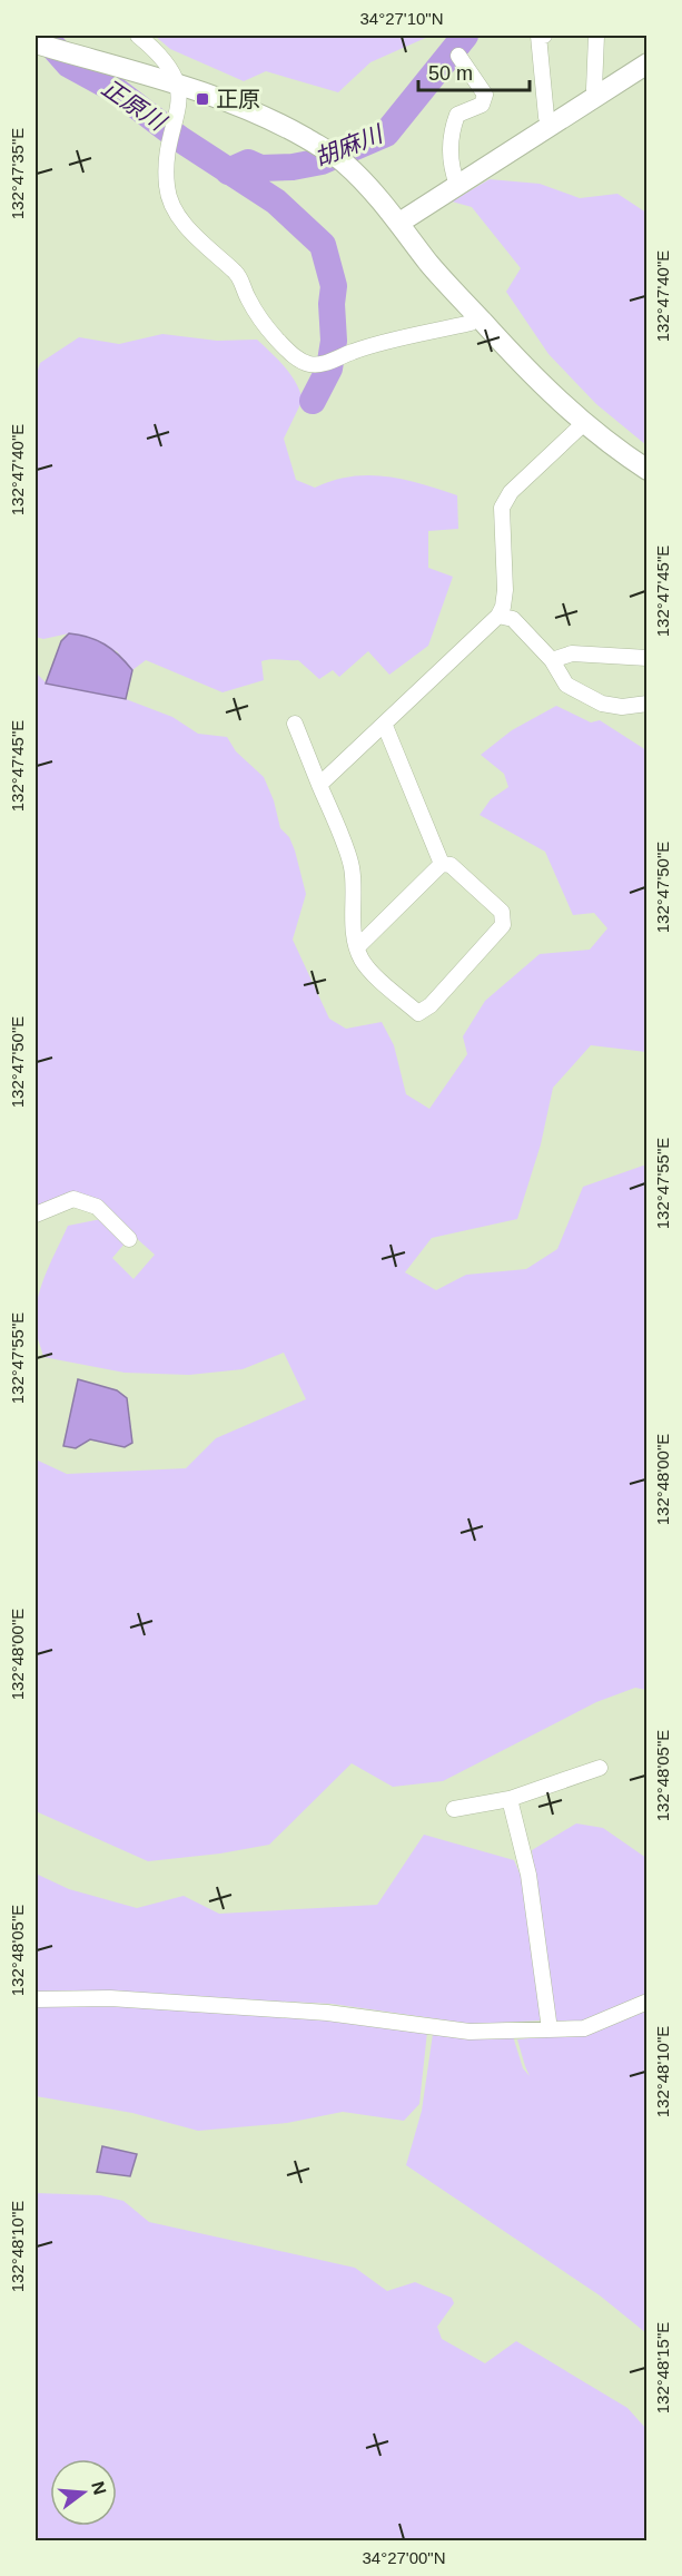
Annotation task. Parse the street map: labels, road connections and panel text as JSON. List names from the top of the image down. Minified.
{"water":["正原川","胡麻川"],"places":{"transit":["正原"]},"scale_bar":"50 m","north":"right","coordinates":["34°27'10\"N","132°47'35\"E","132°47'40\"E","132°47'45\"E","132°47'50\"E","132°47'55\"E","132°48'00\"E","132°48'05\"E","132°48'10\"E","132°48'15\"E","34°27'00\"N"]}
